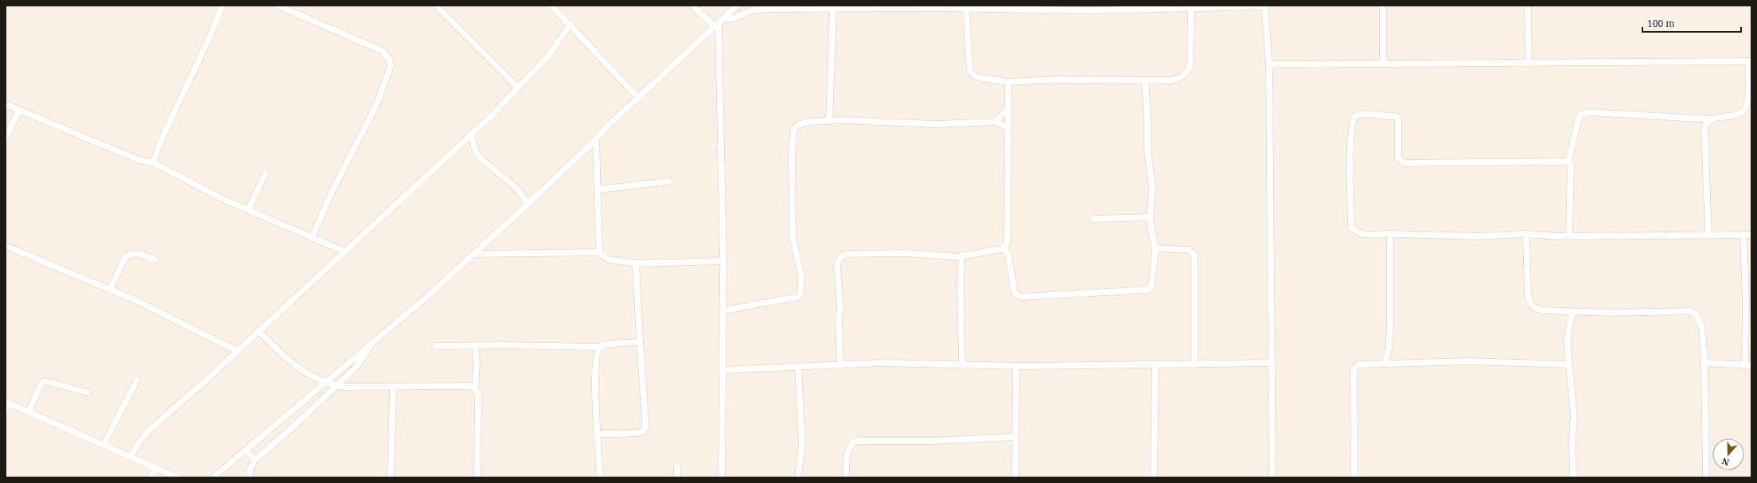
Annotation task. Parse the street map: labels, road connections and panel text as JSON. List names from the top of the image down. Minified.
{"scale_bar":"100 m","north":"bottom"}
